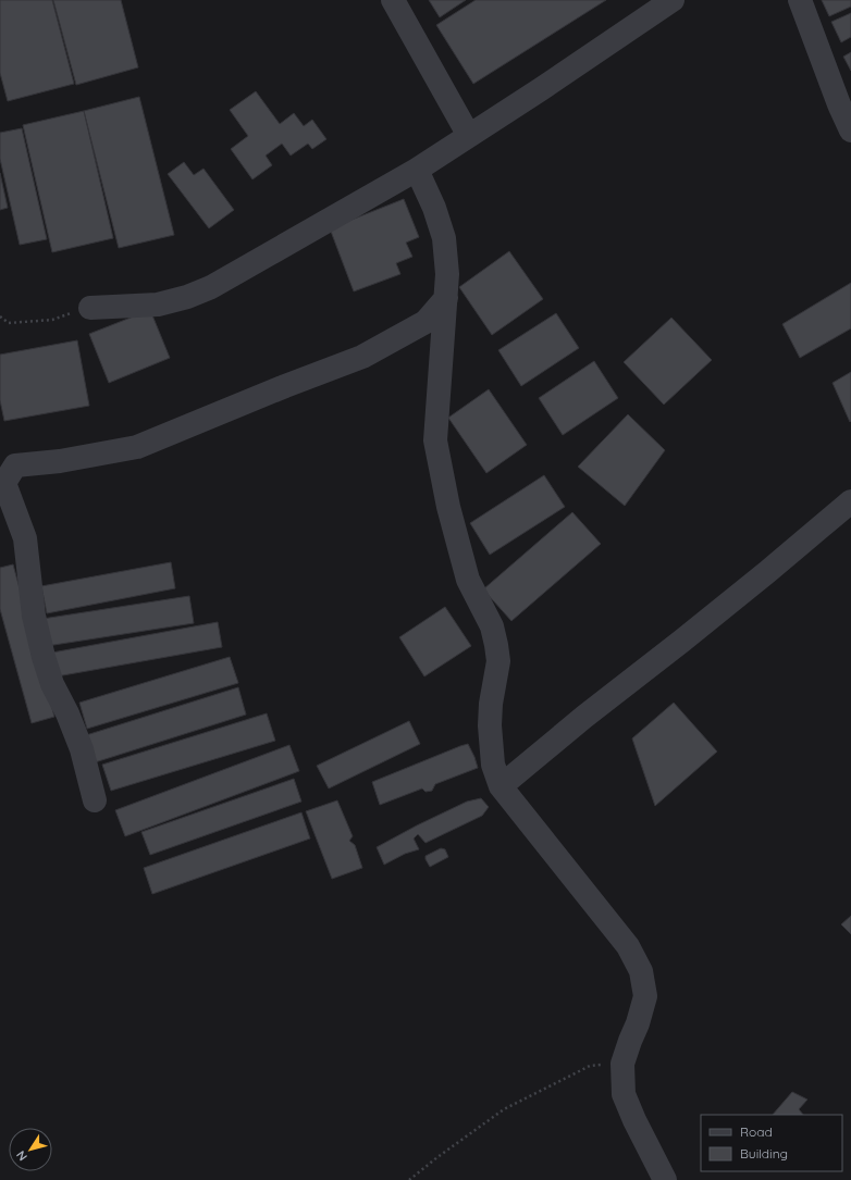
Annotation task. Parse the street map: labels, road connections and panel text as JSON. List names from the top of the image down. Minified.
{"legend":["Road","Building"],"north":"bottom left"}
